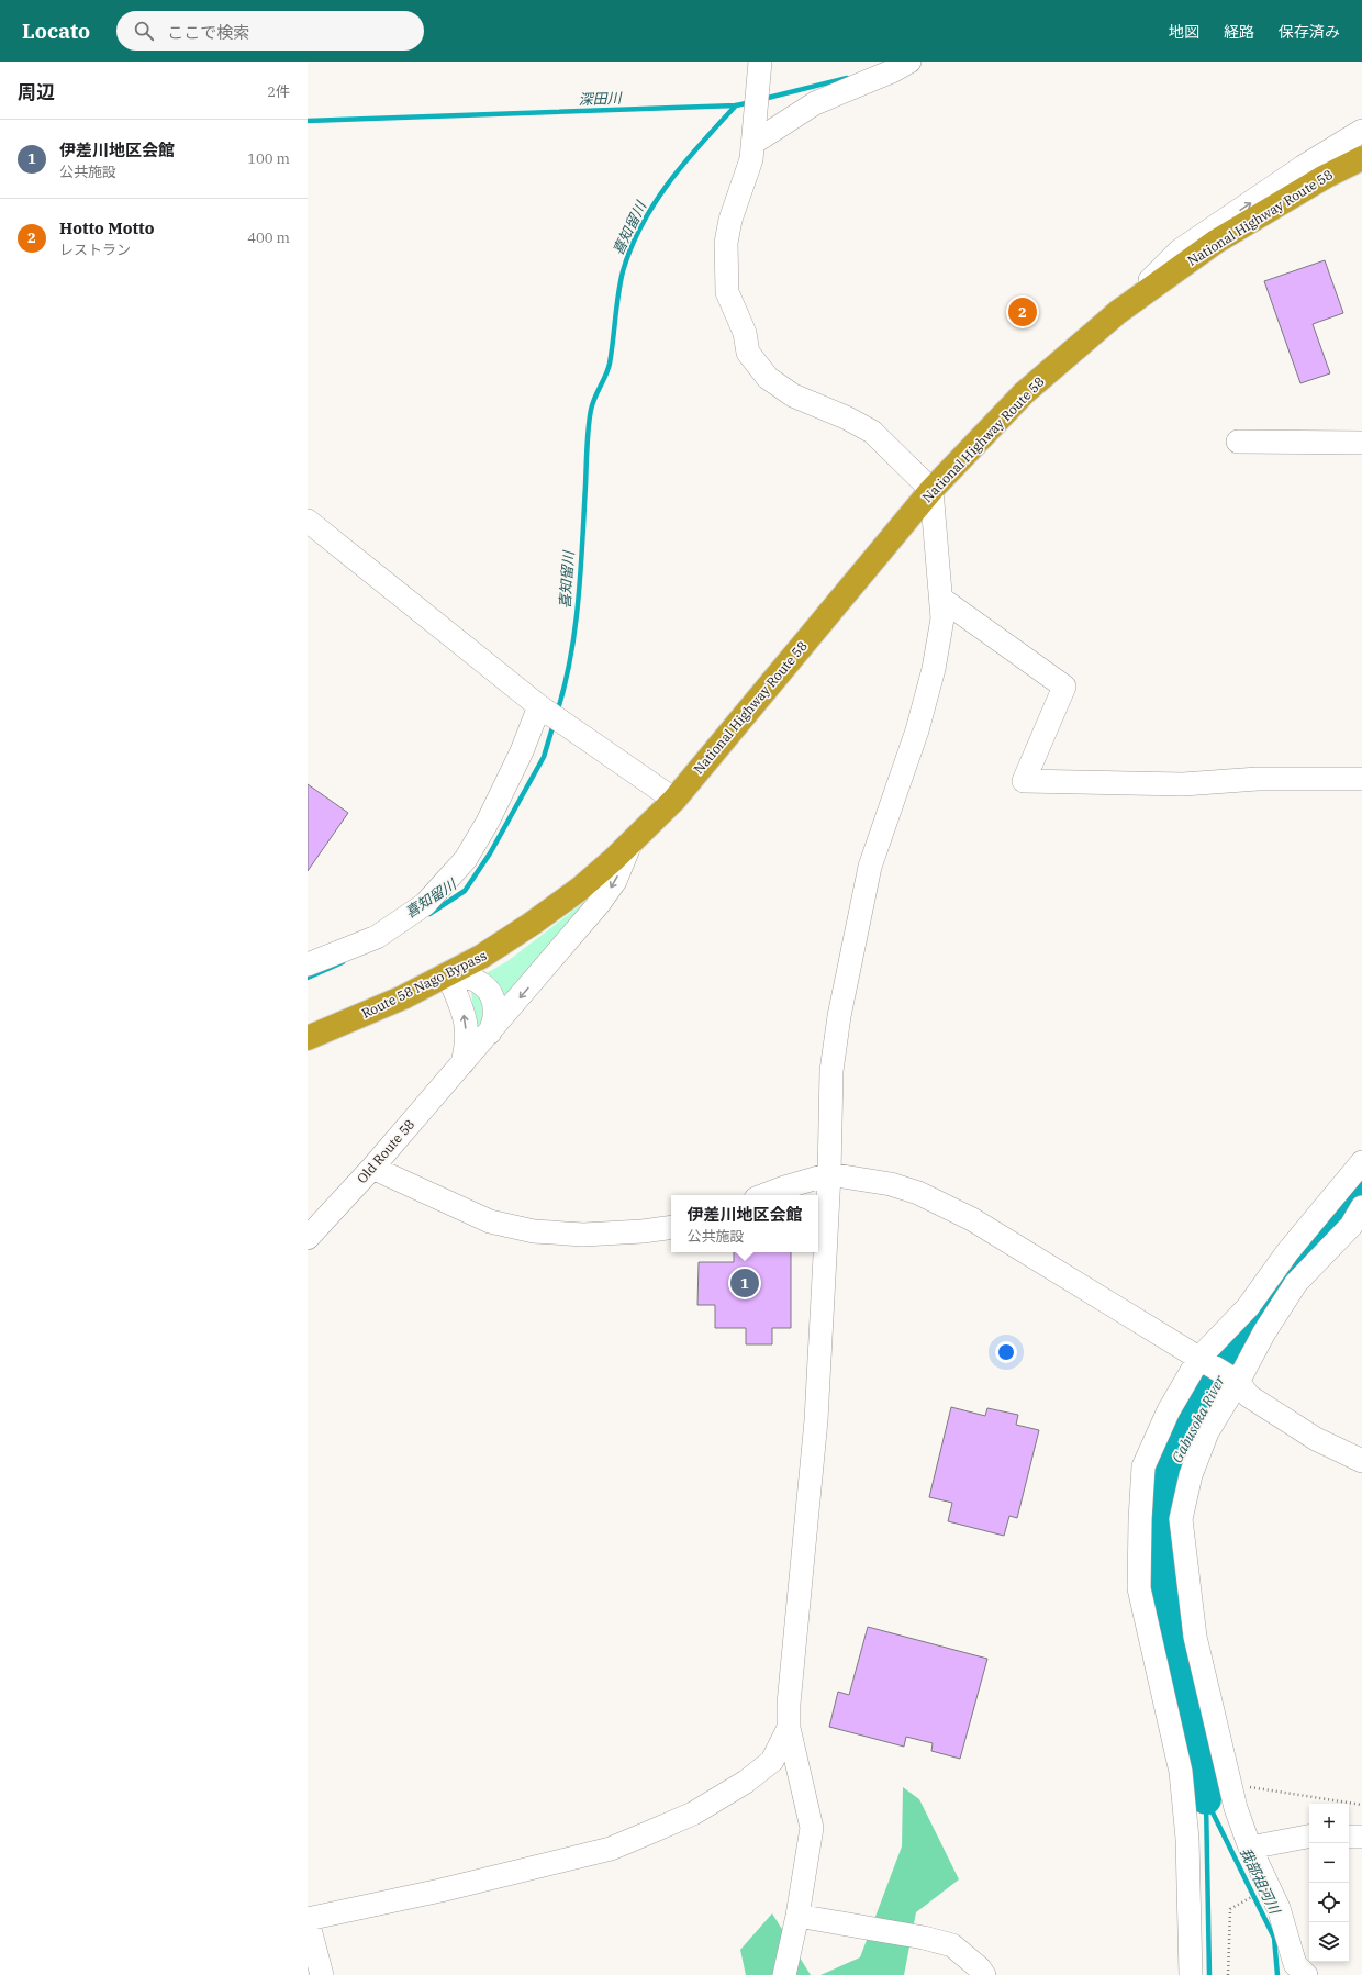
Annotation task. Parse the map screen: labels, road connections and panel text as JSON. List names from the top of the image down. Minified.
{"streets":{"highway":["National Highway Route 58","Route 58 Nago Bypass"],"street":["Old Route 58"]},"crossings":[["National Highway Route 58","Route 58 Nago Bypass"],["Route 58 Nago Bypass","Old Route 58"]],"water":["深田川","喜知留川","Gabusoka River","我部祖河川"],"page":{"header":"Locato","search":"ここで検索","nav":["地図","経路","保存済み"],"heading":["周辺","2件"],"list":[{"mark":"1","name":"伊差川地区会館","note":"公共施設","value":"100 m"},{"mark":"2","name":"Hotto Motto","note":"レストラン","value":"400 m"}],"pins":["2","1"],"popup":["伊差川地区会館","公共施設"],"map_buttons":["+","−"]}}
